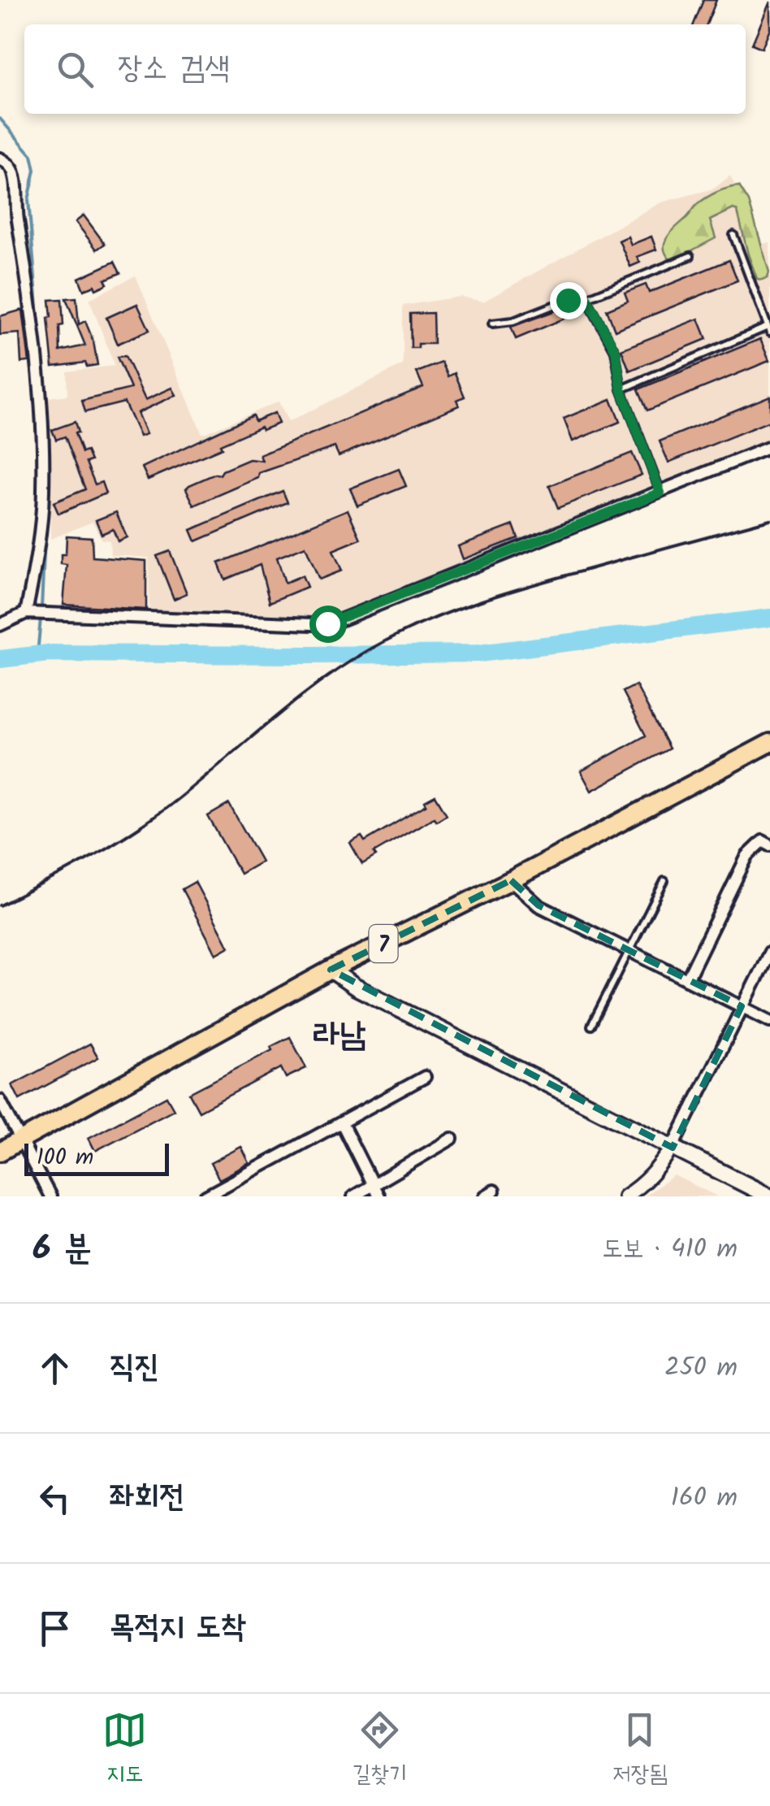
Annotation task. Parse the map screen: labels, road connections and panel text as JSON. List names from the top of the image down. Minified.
{"streets":{"highway":["7"]},"districts":["라남"],"scale_bar":"100 m","page":{"search":"장소 검색","scale":"100 m","heading":["6 분","도보 · 410 m"],"list":[["직진","250 m"],["좌회전","160 m"],"목적지 도착"],"nav":["지도","길찾기","저장됨"]}}
